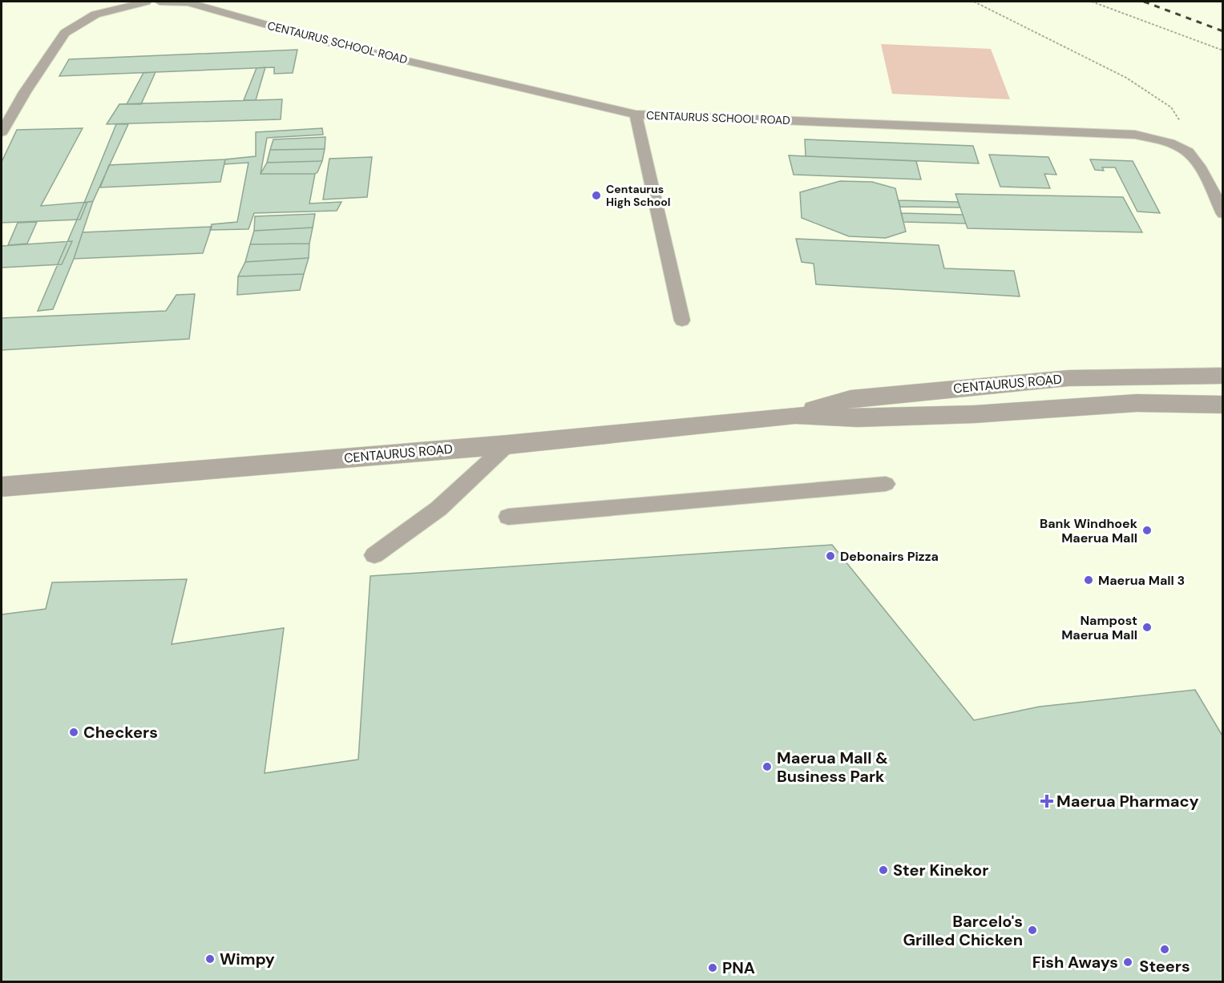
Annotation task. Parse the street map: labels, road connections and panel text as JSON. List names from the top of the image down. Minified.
{"streets":{"street":["CENTAURUS ROAD"],"lane":["CENTAURUS SCHOOL ROAD"]},"places":{"other":["Centaurus High School","Bank Windhoek Maerua Mall","Debonairs Pizza","Maerua Mall 3","Nampost Maerua Mall","Checkers","Maerua Mall & Business Park","Ster Kinekor","Barcelo's Grilled Chicken","Steers","Wimpy","Fish Aways","PNA"],"health":["Maerua Pharmacy"]}}
